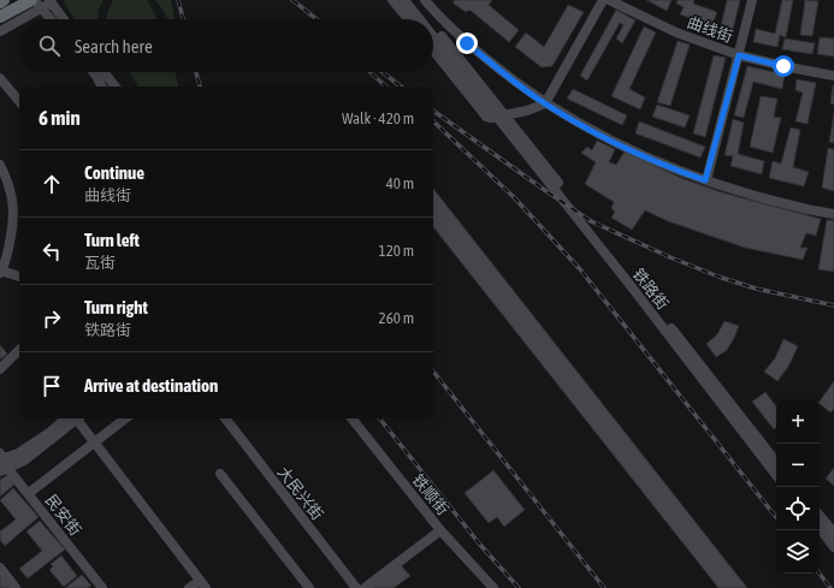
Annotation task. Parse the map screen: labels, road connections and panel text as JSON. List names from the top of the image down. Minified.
{"streets":{"main road":["曲线街","铁路街","大民兴街","铁顺街","民安街"]},"page":{"search":"Search here","heading":["6 min","Walk · 420 m"],"list":[["Continue","曲线街","40 m"],["Turn left","瓦街","120 m"],["Turn right","铁路街","260 m"],"Arrive at destination"],"map_buttons":["+","−"]}}
